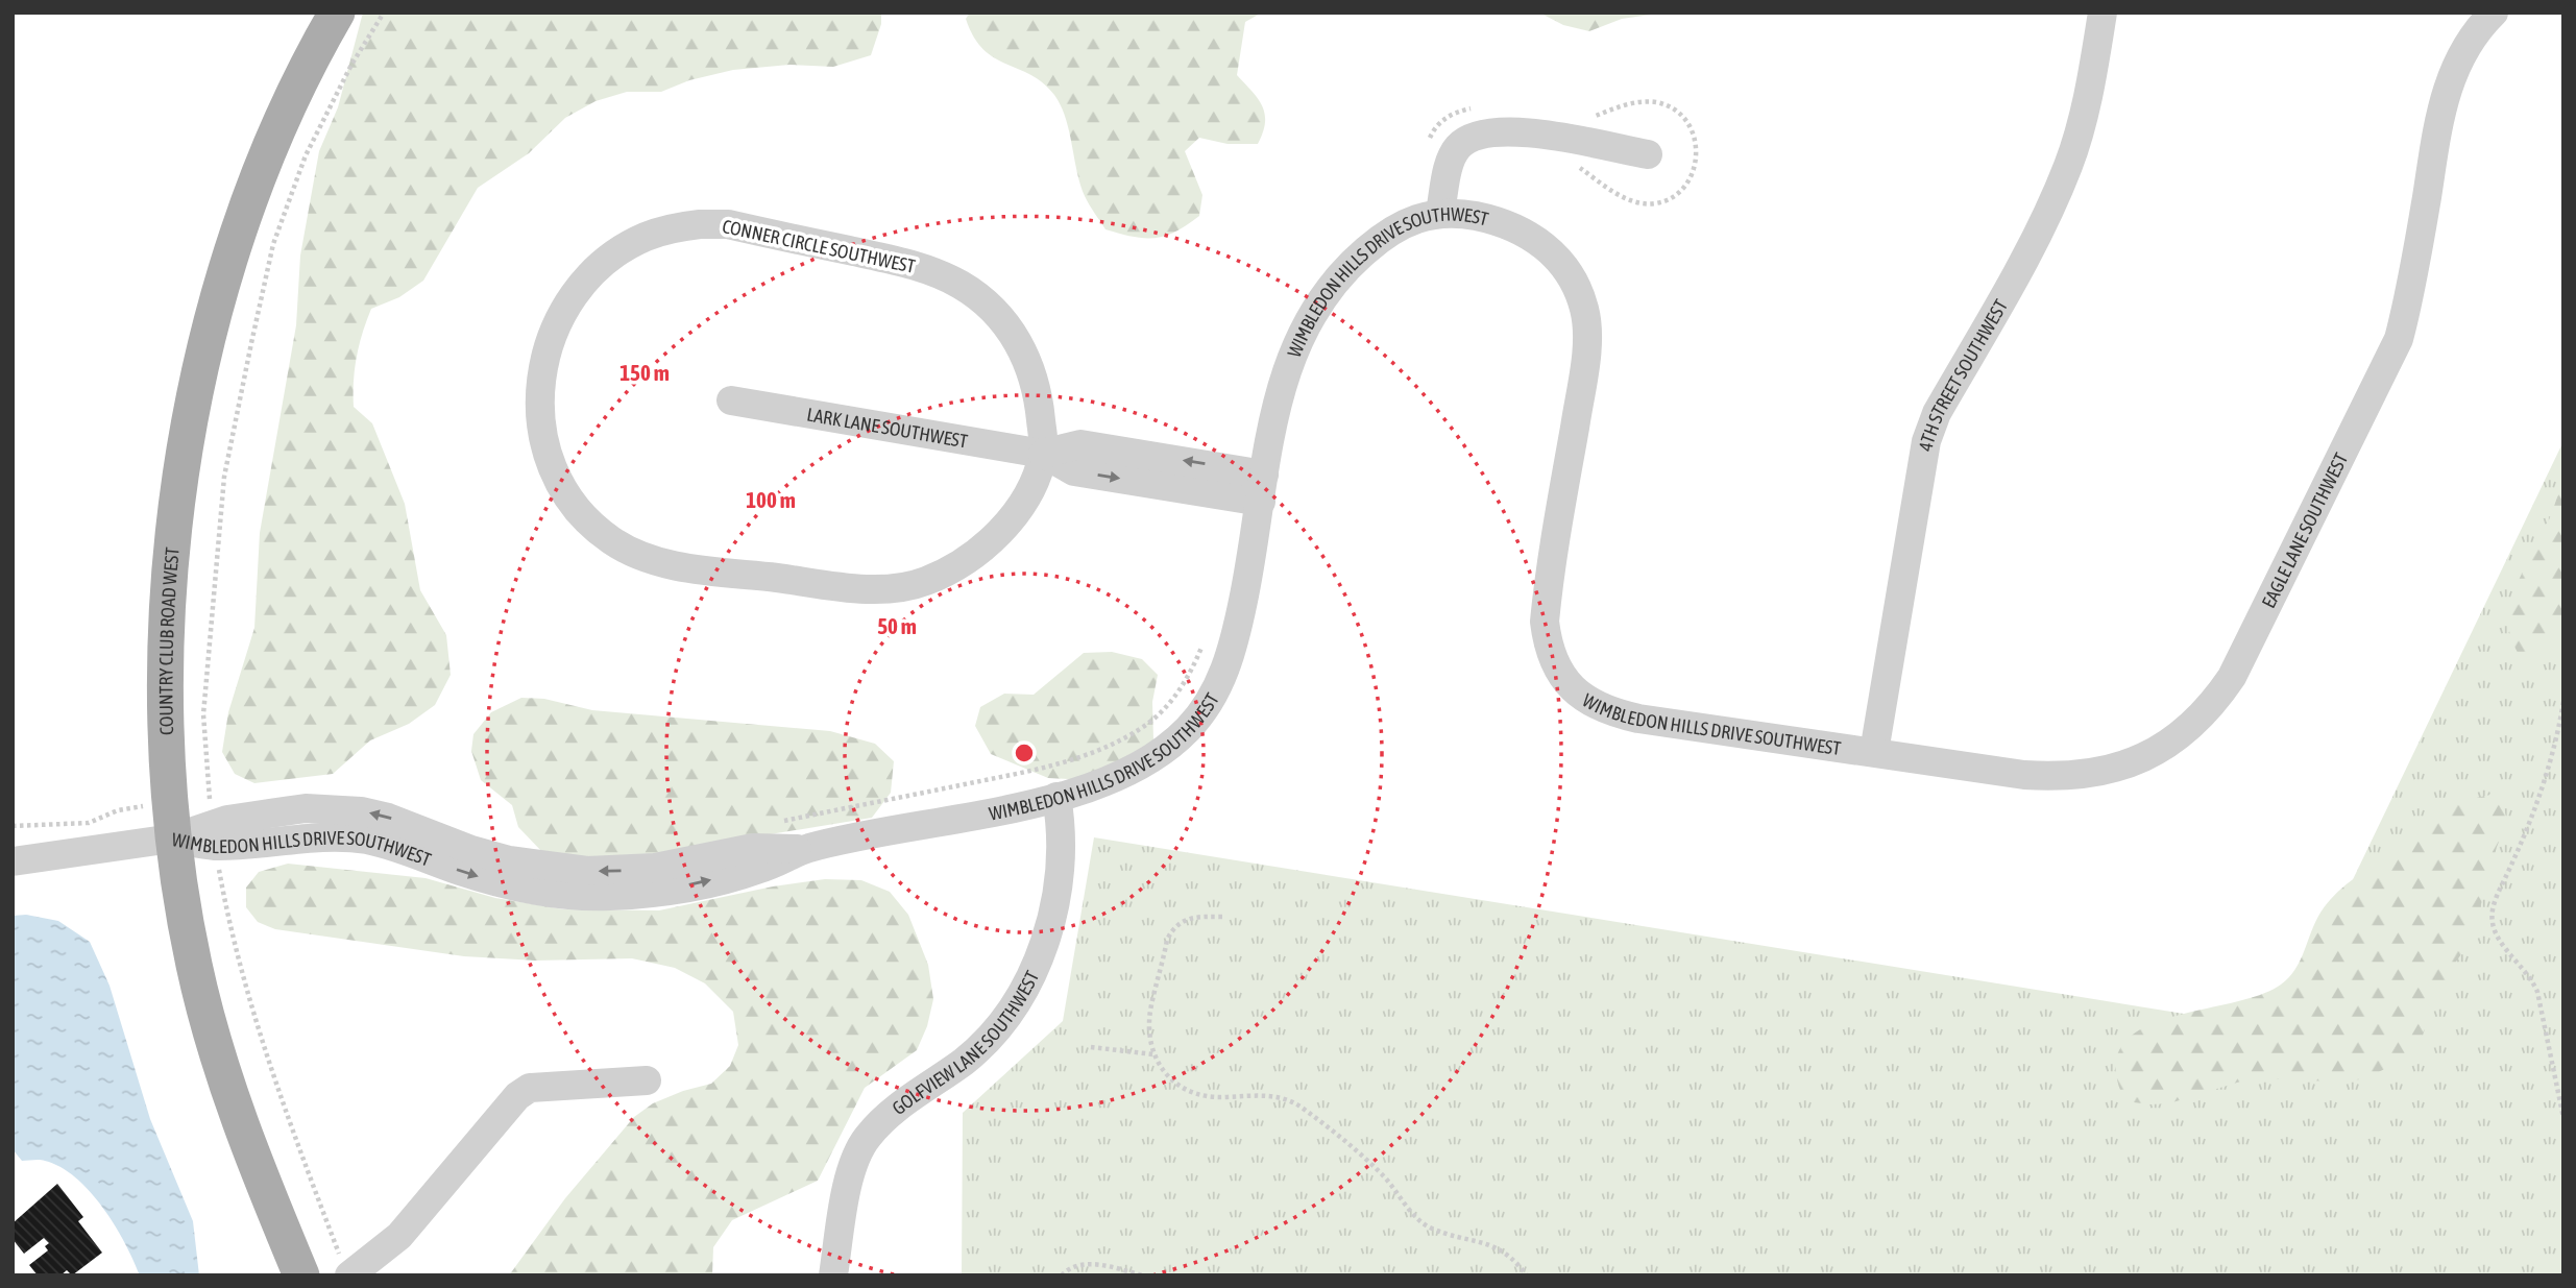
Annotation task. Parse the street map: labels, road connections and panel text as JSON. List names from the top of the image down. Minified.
{"streets":{"main road":["COUNTRY CLUB ROAD WEST"],"street":["CONNER CIRCLE SOUTHWEST","WIMBLEDON HILLS DRIVE SOUTHWEST","4TH STREET SOUTHWEST","LARK LANE SOUTHWEST","EAGLE LANE SOUTHWEST","GOLFVIEW LANE SOUTHWEST"]},"crossings":[["CONNER CIRCLE SOUTHWEST","LARK LANE SOUTHWEST"],["WIMBLEDON HILLS DRIVE SOUTHWEST","4TH STREET SOUTHWEST"],["WIMBLEDON HILLS DRIVE SOUTHWEST","LARK LANE SOUTHWEST"],["WIMBLEDON HILLS DRIVE SOUTHWEST","EAGLE LANE SOUTHWEST"],["WIMBLEDON HILLS DRIVE SOUTHWEST","COUNTRY CLUB ROAD WEST"],["WIMBLEDON HILLS DRIVE SOUTHWEST","GOLFVIEW LANE SOUTHWEST"],["4TH STREET SOUTHWEST","EAGLE LANE SOUTHWEST"]],"rings":["150 m","100 m","50 m"]}
